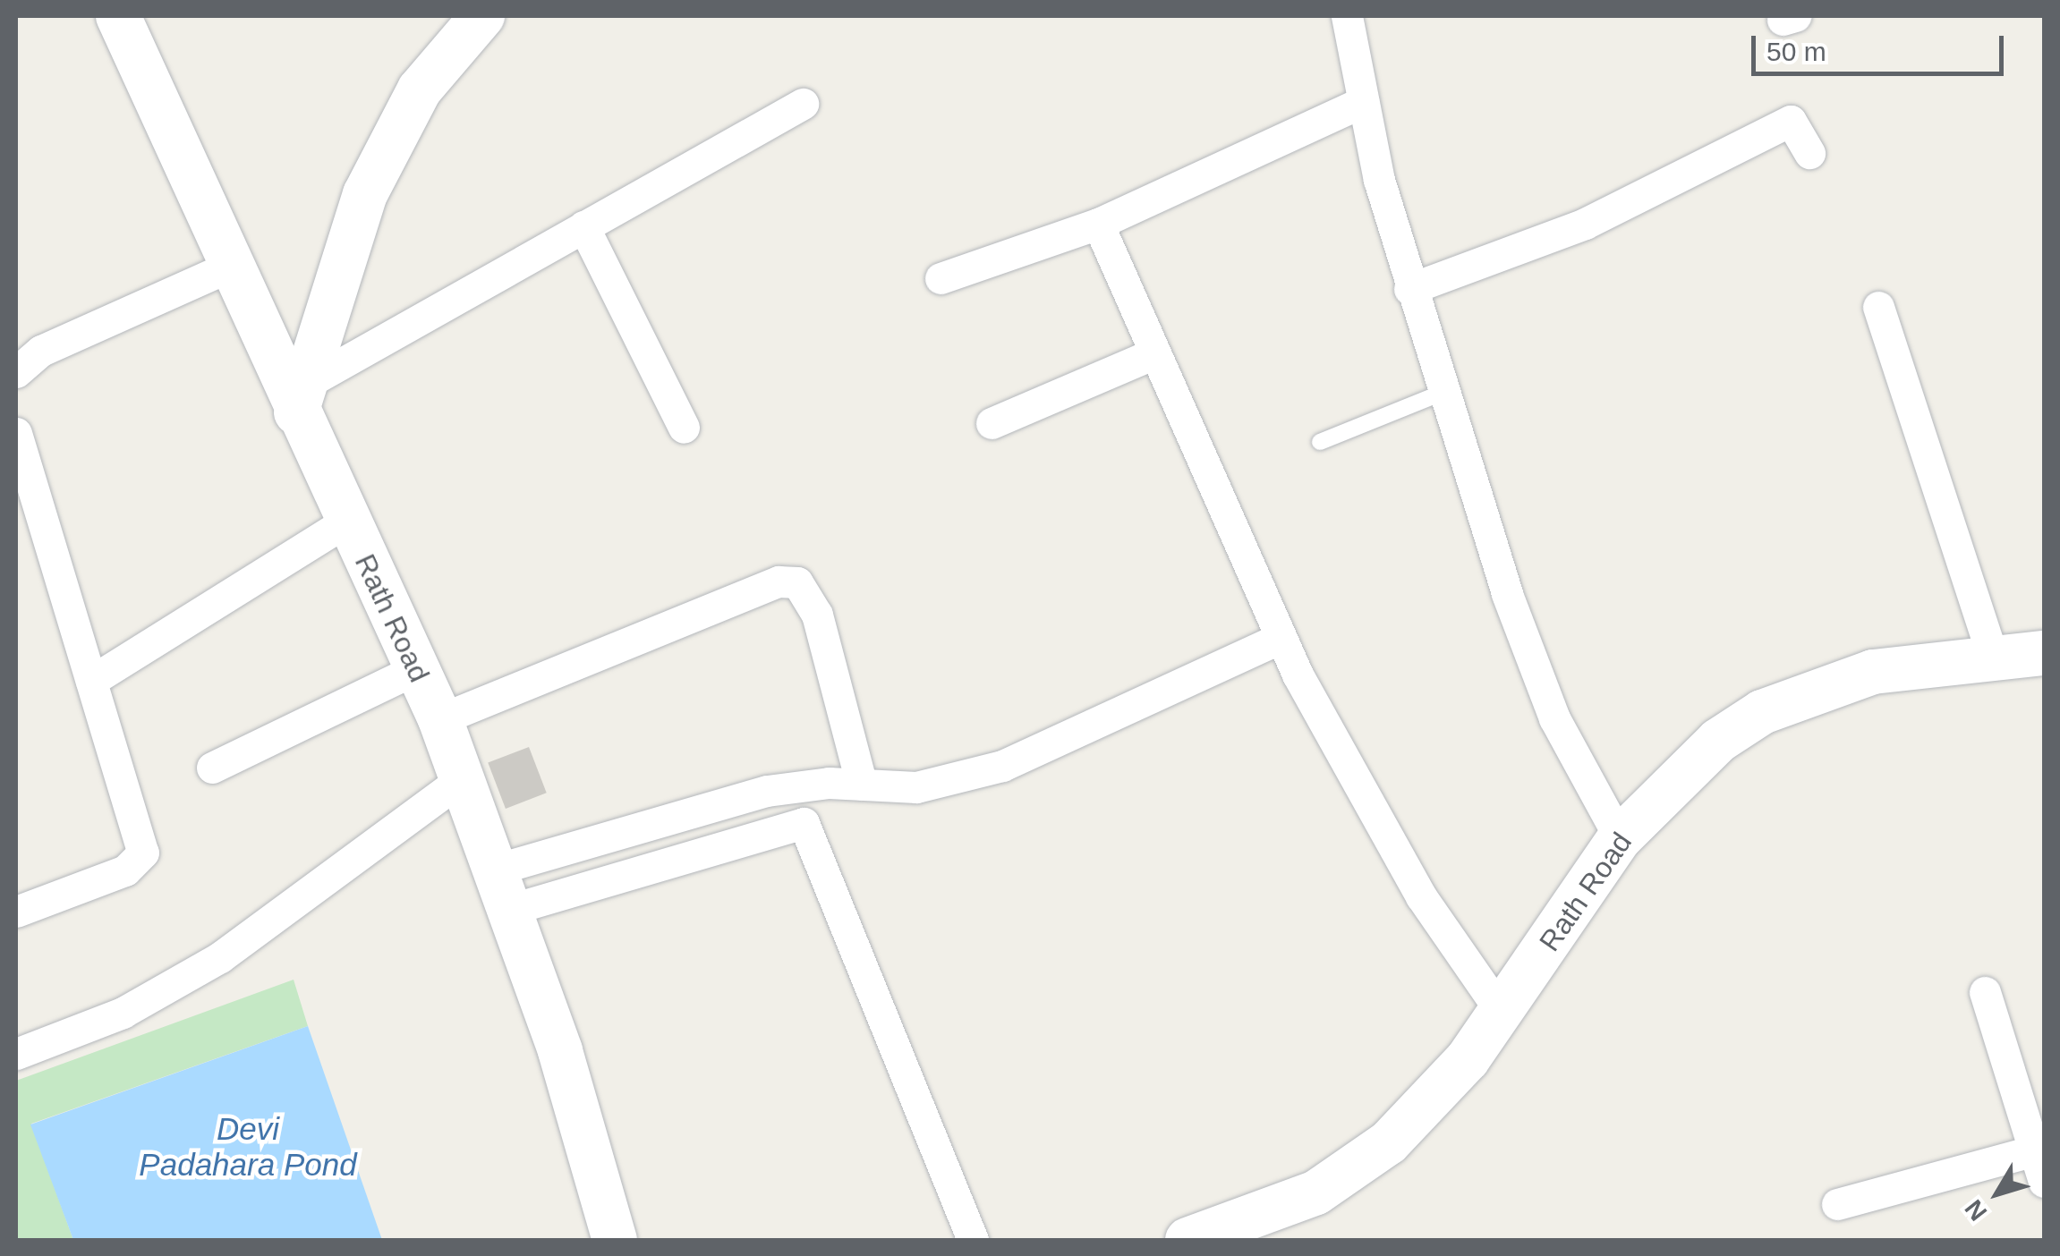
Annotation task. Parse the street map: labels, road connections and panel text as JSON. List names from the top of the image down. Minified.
{"streets":{"street":["Rath Road"]},"water":["Devi Padahara Pond"],"scale_bar":"50 m","north":"bottom left"}
